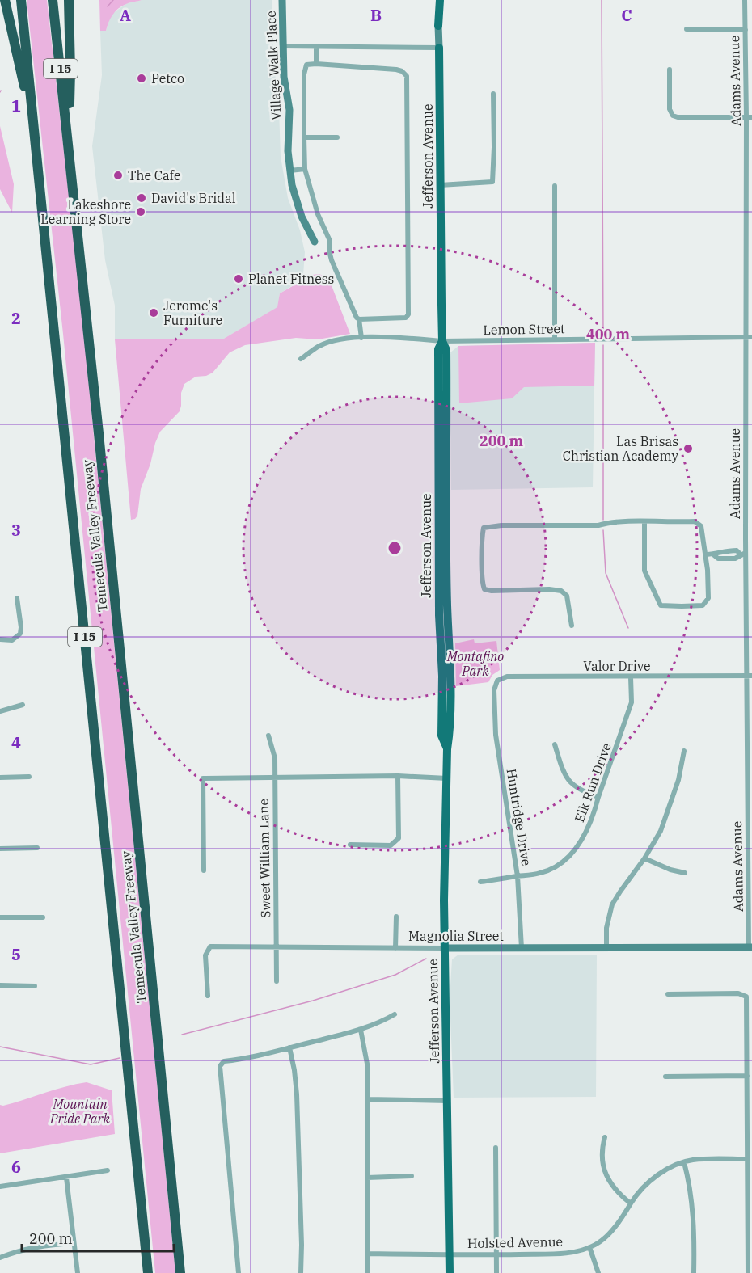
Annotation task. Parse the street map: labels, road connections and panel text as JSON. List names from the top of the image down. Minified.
{"streets":{"highway":["I 15","Temecula Valley Freeway"],"main road":["Jefferson Avenue"],"street":["Village Walk Place","Adams Avenue","Lemon Street","Valor Drive","Elk Run Drive","Huntridge Drive","Sweet William Lane","Magnolia Street","Holsted Avenue"]},"crossings":[["Adams Avenue","Lemon Street"],["Adams Avenue","Valor Drive"],["Adams Avenue","Magnolia Street"],["Jefferson Avenue","Lemon Street"],["Jefferson Avenue","Magnolia Street"],["Jefferson Avenue","Holsted Avenue"],["Valor Drive","Elk Run Drive"],["Valor Drive","Huntridge Drive"],["Elk Run Drive","Huntridge Drive"],["Huntridge Drive","Magnolia Street"],["Sweet William Lane","Magnolia Street"]],"parks":["Montafino Park","Mountain Pride Park"],"places":["Petco","The Cafe","David's Bridal","Lakeshore Learning Store","Planet Fitness","Jerome's Furniture","Las Brisas Christian Academy"],"scale_bar":"200 m","grid":{"columns":["A","B","C"],"rows":["1","2","3","4","5","6"]},"rings":["400 m","200 m"]}
